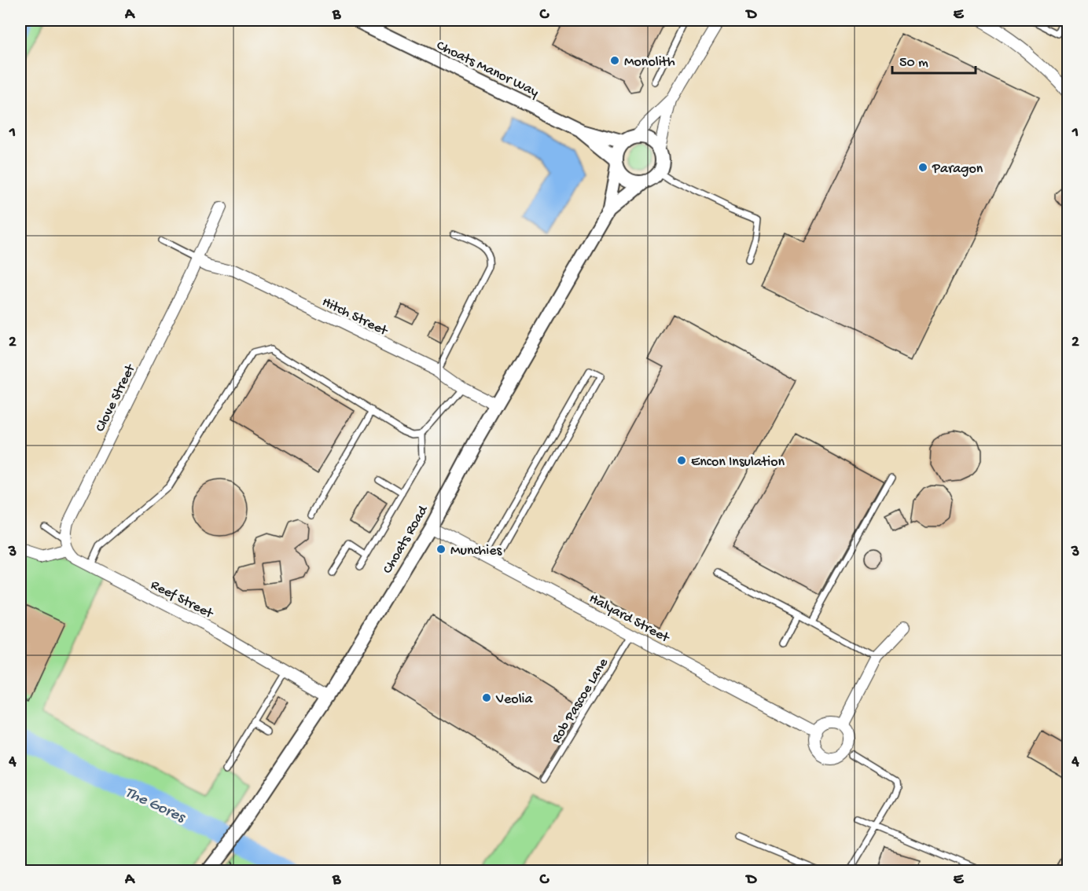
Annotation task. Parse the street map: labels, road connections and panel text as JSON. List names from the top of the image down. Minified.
{"streets":{"street":["Choats Manor Way","Hitch Street","Clove Street","Choats Road","Reef Street","Halyard Street"],"lane":["Rob Pascoe Lane"]},"crossings":[["Choats Manor Way","Choats Road"],["Hitch Street","Clove Street"],["Hitch Street","Choats Road"],["Clove Street","Reef Street"],["Choats Road","Reef Street"],["Choats Road","Halyard Street"],["Halyard Street","Rob Pascoe Lane"]],"water":["The Gores"],"places":["Monolith","Paragon","Encon Insulation","Munchies","Veolia"],"scale_bar":"50 m","grid":{"columns":["A","B","C","D","E"],"rows":["1","2","3","4"]}}
